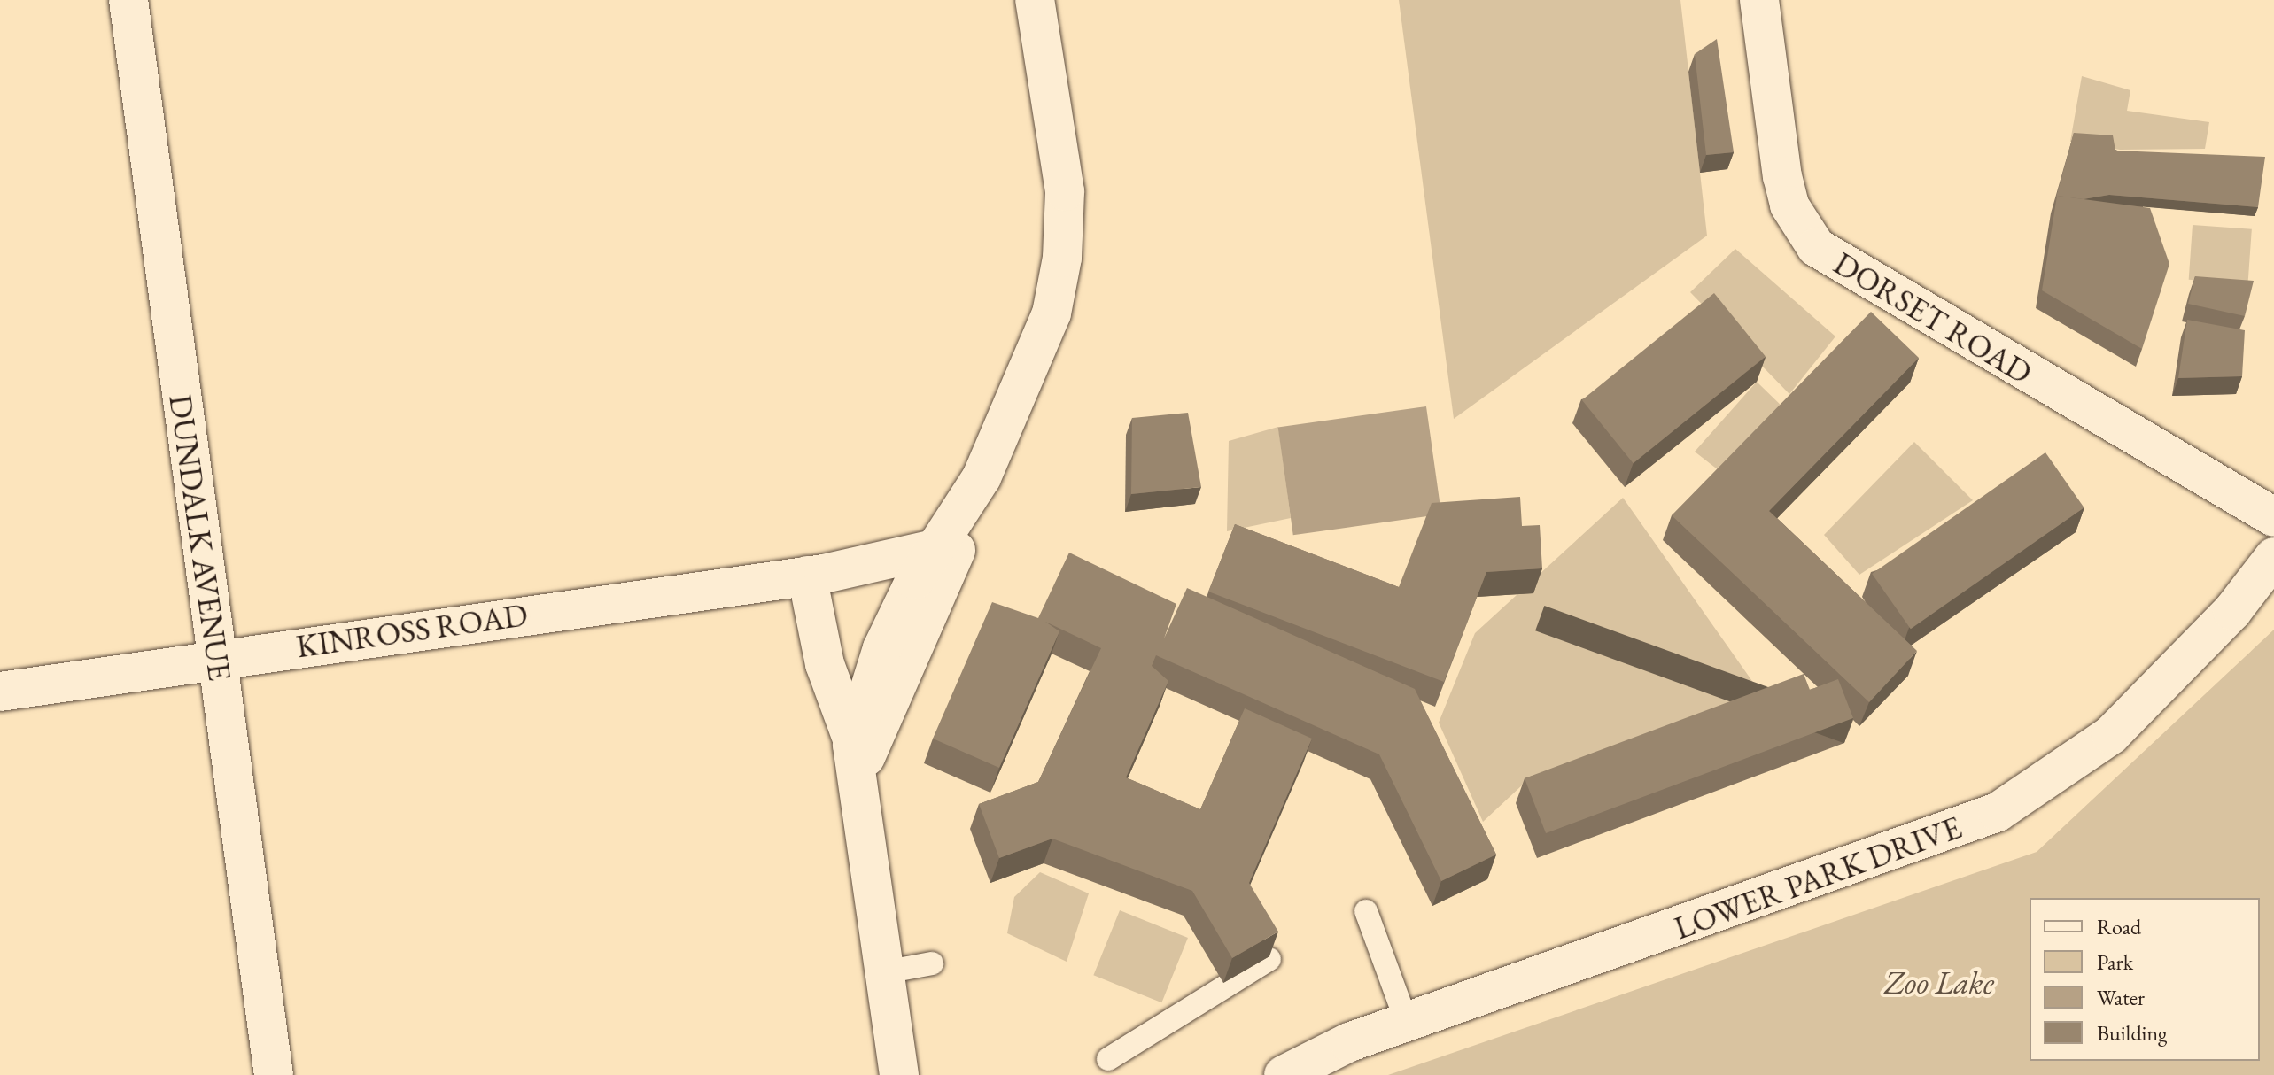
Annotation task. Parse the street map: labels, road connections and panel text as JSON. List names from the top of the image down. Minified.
{"streets":{"street":["DORSET ROAD","DUNDALK AVENUE","KINROSS ROAD","LOWER PARK DRIVE"]},"crossings":[["DUNDALK AVENUE","KINROSS ROAD"]],"parks":["Zoo Lake"],"legend":["Road","Park","Water","Building"]}
